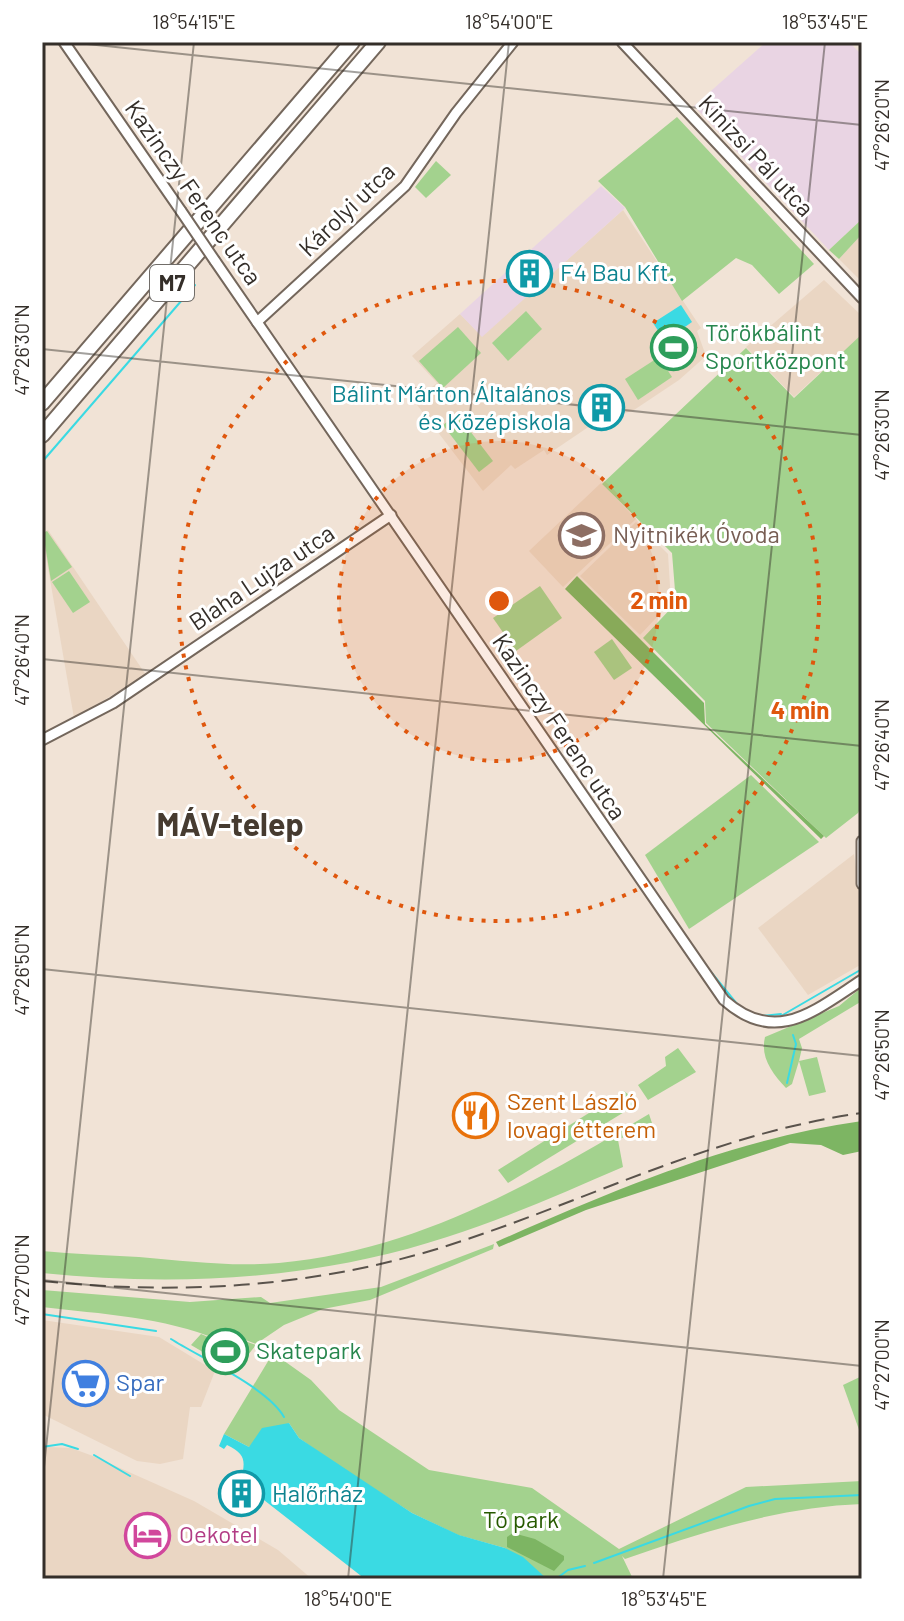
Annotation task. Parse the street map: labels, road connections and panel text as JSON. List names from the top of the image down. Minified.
{"streets":{"highway":["M7"],"street":["Kinizsi Pál utca","Kazinczy Ferenc utca","Károlyi utca","Blaha Lujza utca"]},"crossings":[["Kazinczy Ferenc utca","Károlyi utca"],["Kazinczy Ferenc utca","Blaha Lujza utca"]],"districts":["MÁV-telep"],"parks":["Tó park"],"places":{"building":["F4 Bau Kft.","Bálint Márton Általános és Középiskola","Halőrház"],"sports":["Törökbálint Sportközpont","Skatepark"],"school or university":["Nyitnikék Óvoda"],"restaurant":["Szent László lovagi étterem"],"supermarket":["Spar"],"hotel":["Oekotel"]},"coordinates":["18°54'15\"E","18°54'00\"E","18°53'45\"E","47°26'20\"N","47°26'30\"N","47°26'40\"N","47°26'50\"N","47°27'00\"N"],"rings":["2 min","4 min"]}
